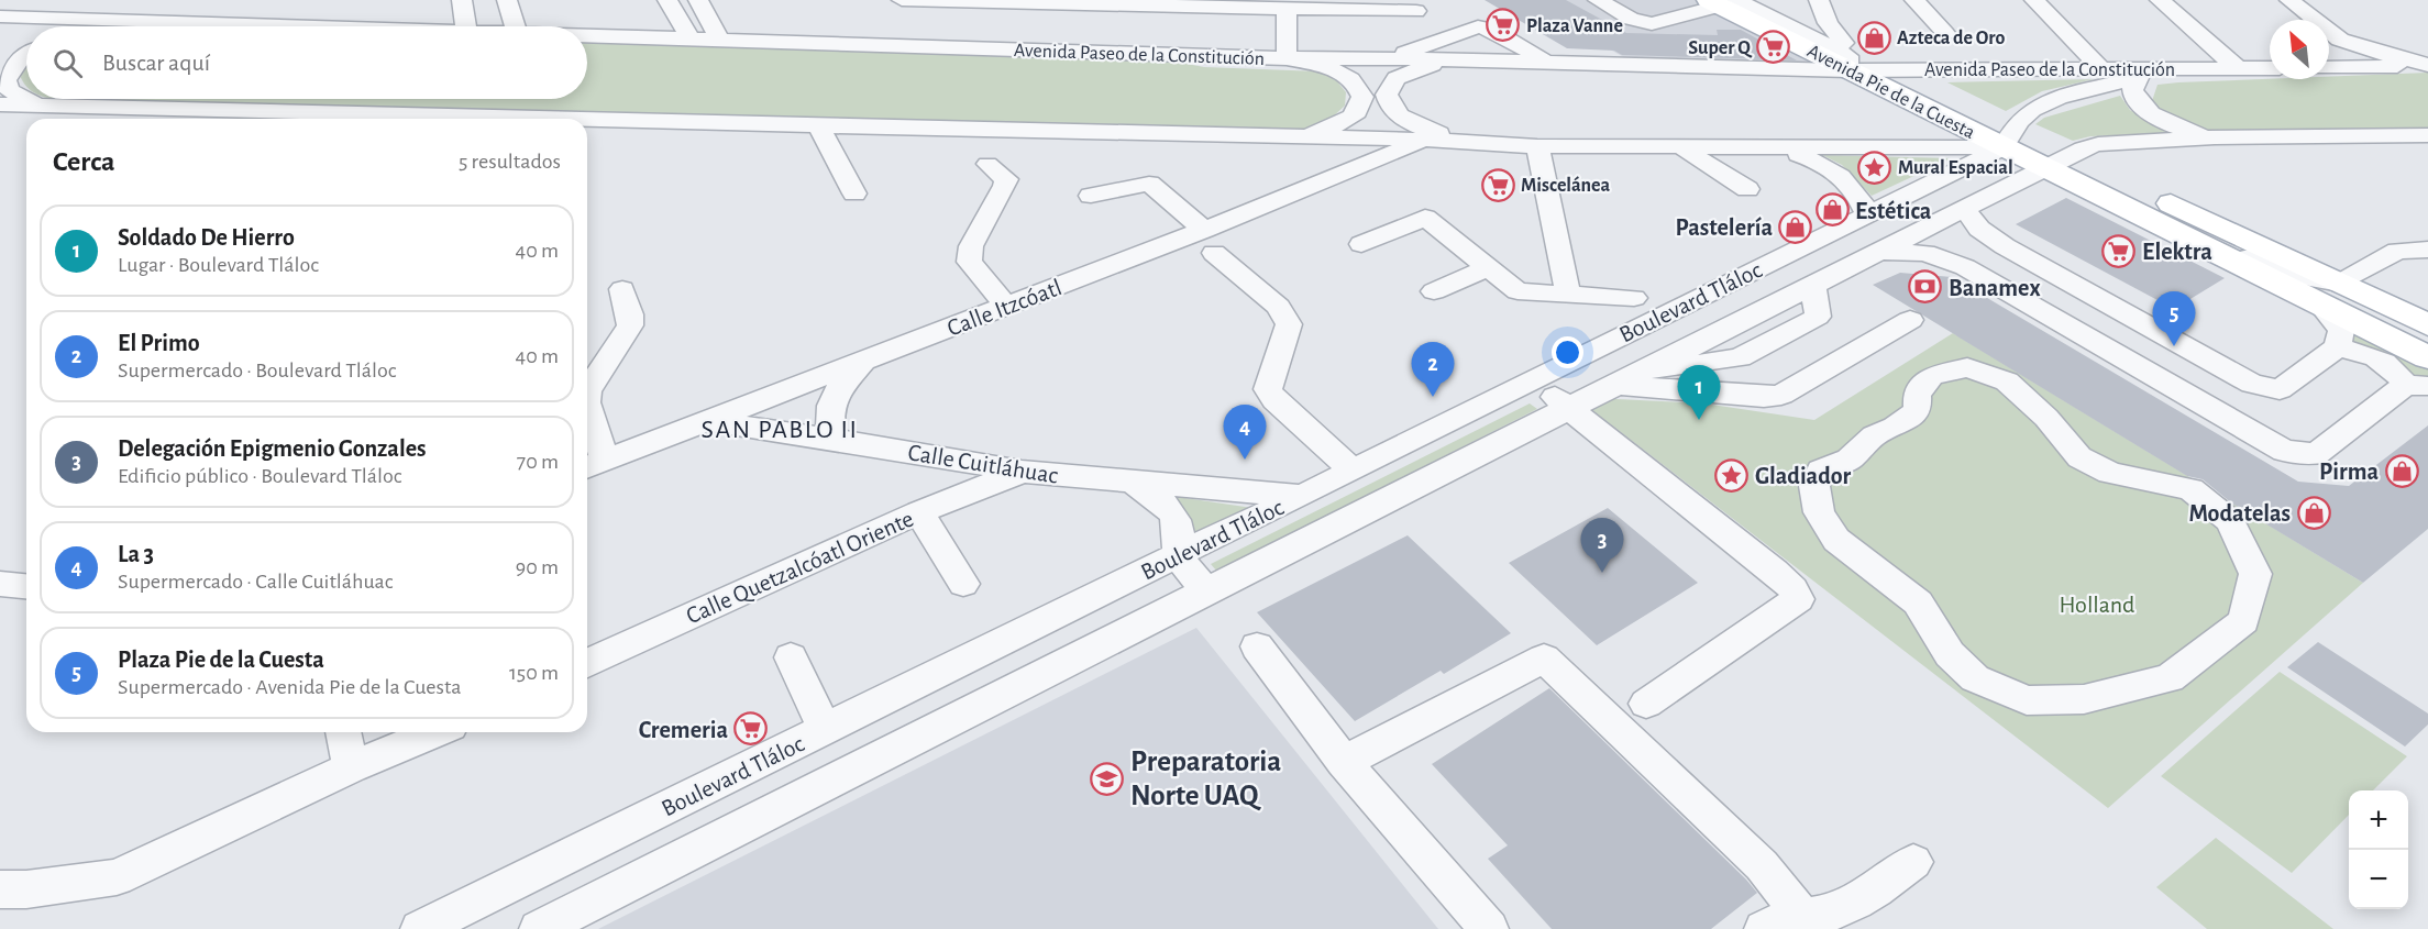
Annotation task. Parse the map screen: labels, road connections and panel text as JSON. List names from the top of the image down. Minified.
{"streets":{"main road":["Avenida Pie de la Cuesta"],"street":["Avenida Paseo de la Constitución","Boulevard Tláloc","Calle Itzcóatl","Calle Cuitláhuac","Calle Quetzalcóatl Oriente"]},"crossings":[["Avenida Paseo de la Constitución","Avenida Pie de la Cuesta"],["Avenida Paseo de la Constitución","Boulevard Tláloc"],["Avenida Pie de la Cuesta","Boulevard Tláloc"],["Boulevard Tláloc","Calle Cuitláhuac"],["Calle Itzcóatl","Calle Cuitláhuac"],["Calle Cuitláhuac","Calle Quetzalcóatl Oriente"]],"districts":["SAN PABLO II"],"parks":["Holland"],"places":{"supermarket":["Plaza Vanne","Super Q","Miscelánea","Elektra","Cremeria"],"shop":["Azteca de Oro","Estética","Pastelería","Pirma","Modatelas"],"place":["Mural Espacial","Gladiador"],"bank":["Banamex"],"school or university":["Preparatoria Norte UAQ"]},"north":"top left","page":{"search":"Buscar aquí","heading":["Cerca","5 resultados"],"list":[{"mark":"1","name":"Soldado De Hierro","note":"Lugar · Boulevard Tláloc","value":"40 m"},{"mark":"2","name":"El Primo","note":"Supermercado · Boulevard Tláloc","value":"40 m"},{"mark":"3","name":"Delegación Epigmenio Gonzales","note":"Edificio público · Boulevard Tláloc","value":"70 m"},{"mark":"4","name":"La 3","note":"Supermercado · Calle Cuitláhuac","value":"90 m"},{"mark":"5","name":"Plaza Pie de la Cuesta","note":"Supermercado · Avenida Pie de la Cuesta","value":"150 m"}],"pins":["5","2","1","4","3"],"map_buttons":["+","−"]}}
